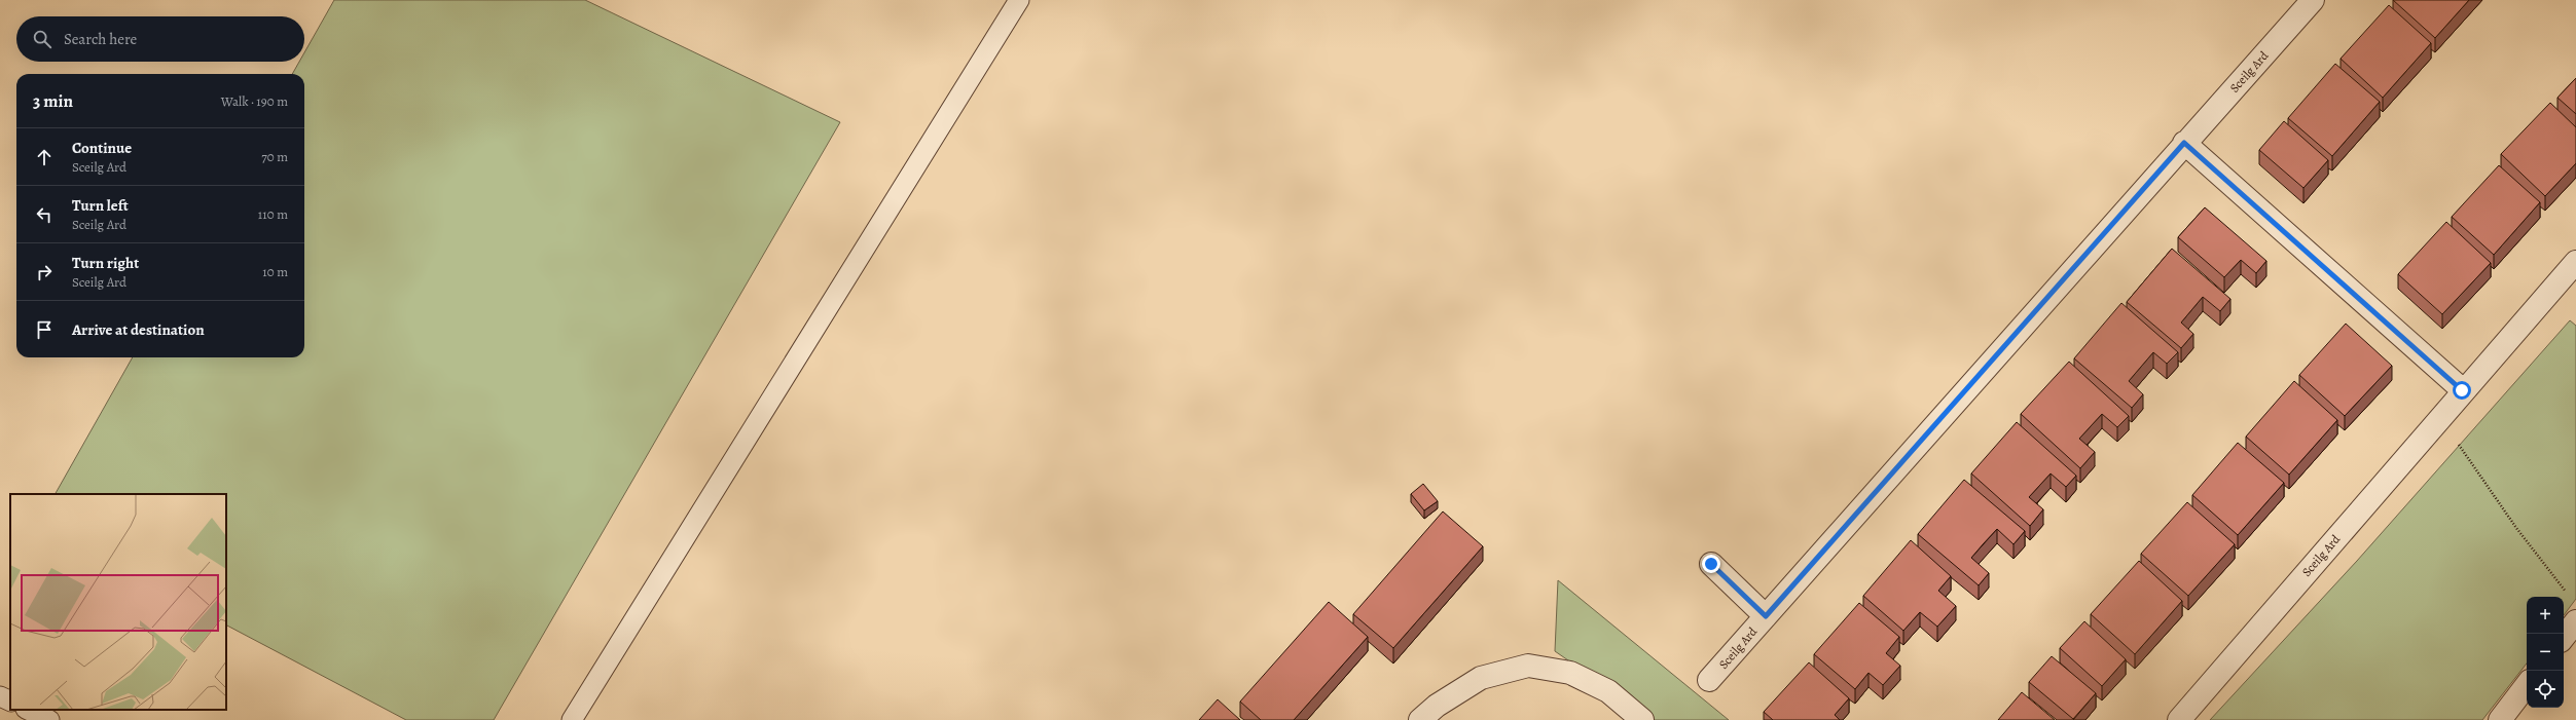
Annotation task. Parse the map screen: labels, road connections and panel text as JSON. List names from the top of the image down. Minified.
{"streets":{"street":["Sceilg Ard"]},"page":{"search":"Search here","heading":["3 min","Walk · 190 m"],"list":[["Continue","Sceilg Ard","70 m"],["Turn left","Sceilg Ard","110 m"],["Turn right","Sceilg Ard","10 m"],"Arrive at destination"],"map_buttons":["+","−"]}}
